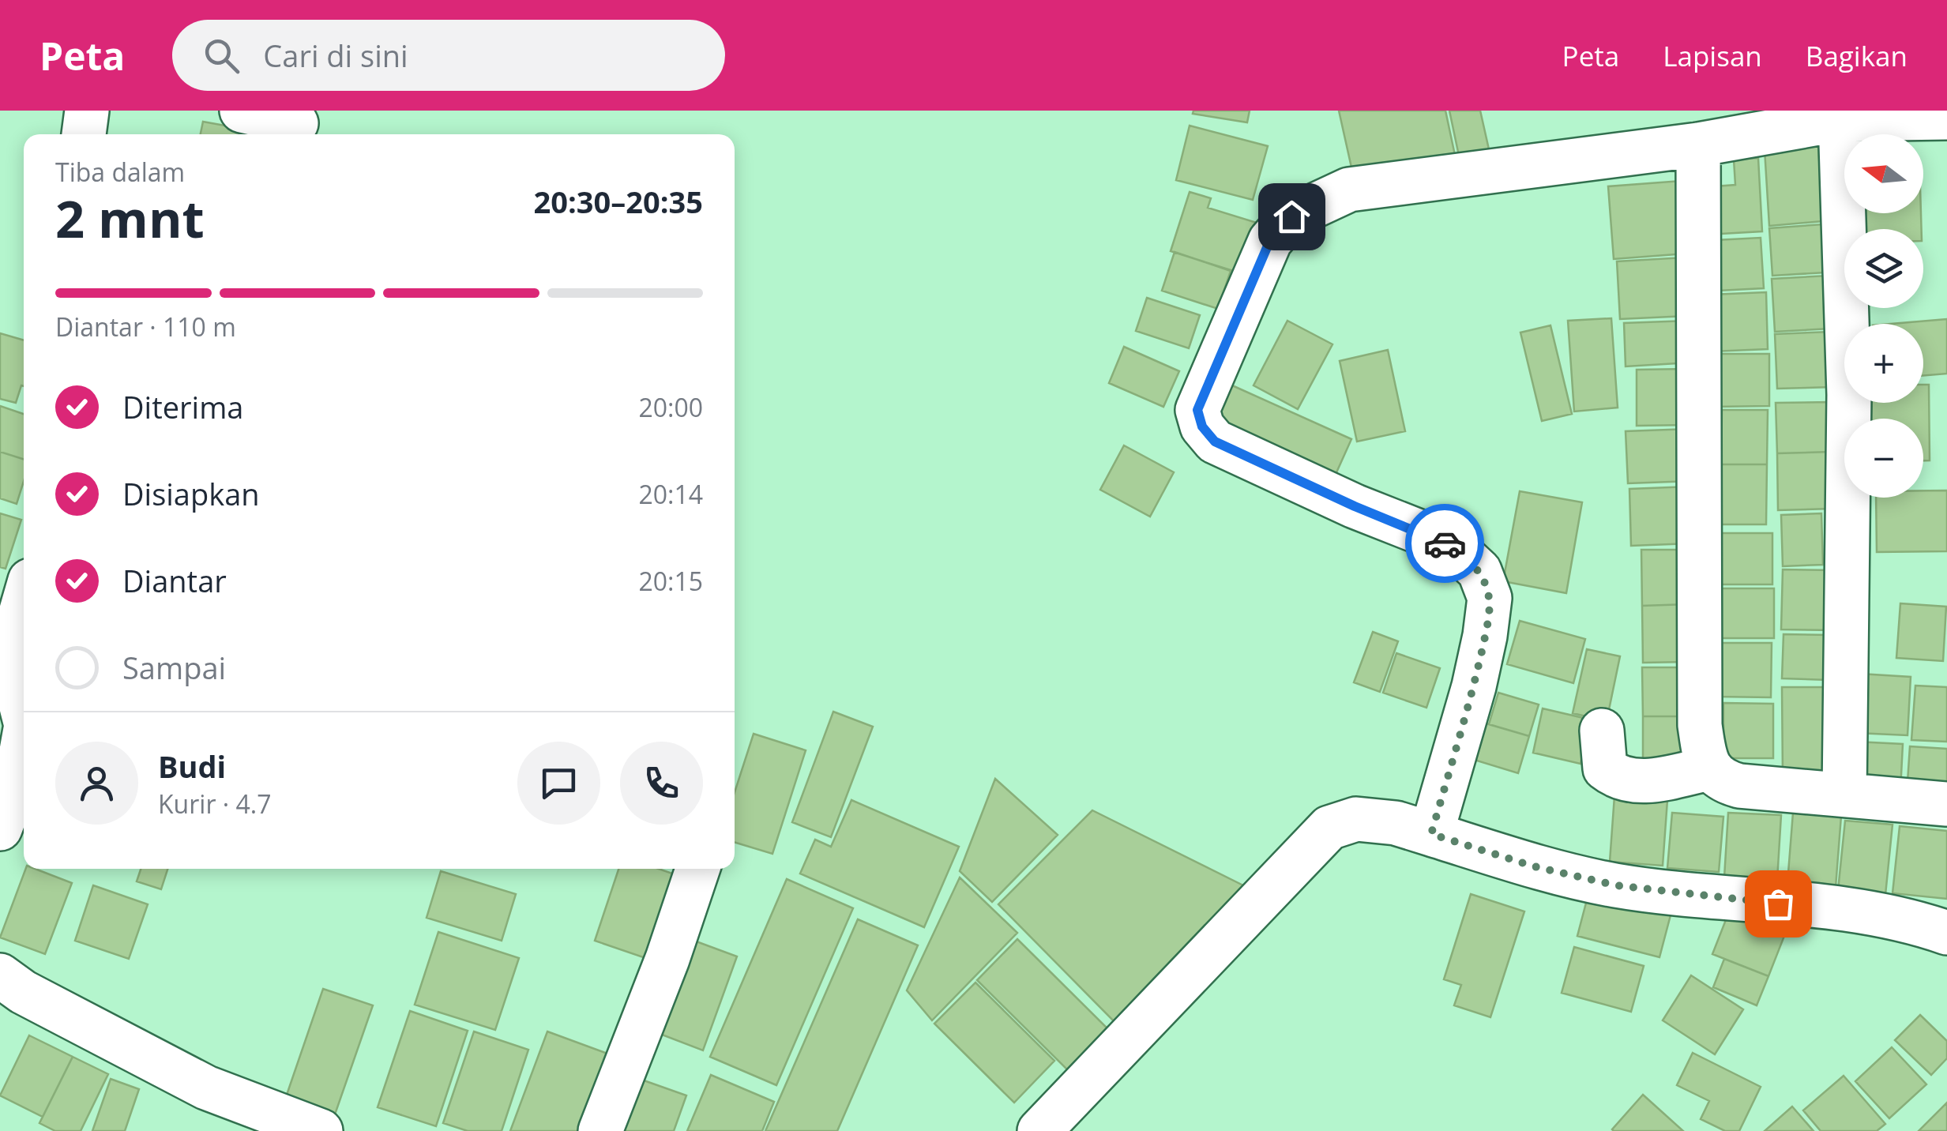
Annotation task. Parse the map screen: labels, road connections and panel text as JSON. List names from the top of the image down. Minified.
{"north":"left","page":{"header":"Peta","search":"Cari di sini","nav":["Peta","Lapisan","Bagikan"],"map_buttons":["+","−"],"heading":["2 mnt","Tiba dalam","20:30–20:35"],"panel":["Budi","Kurir · 4.7"],"bar":"Diantar · 110 m","list":[["Diterima","20:00"],["Disiapkan","20:14"],["Diantar","20:15"],"Sampai"]}}
